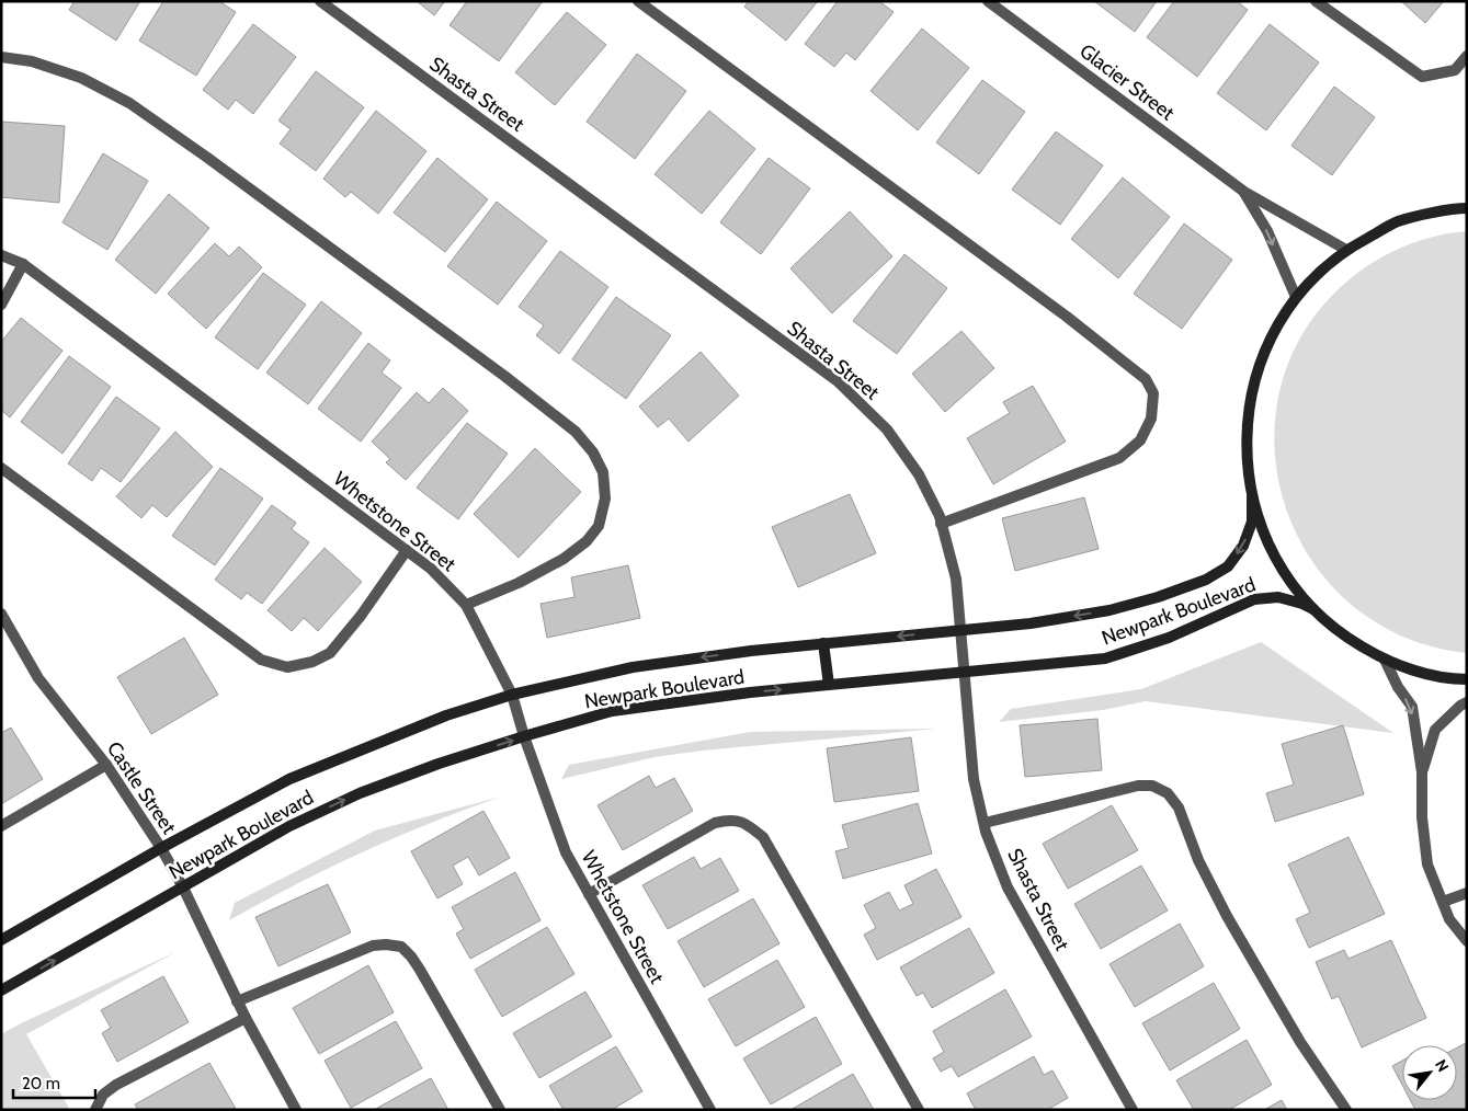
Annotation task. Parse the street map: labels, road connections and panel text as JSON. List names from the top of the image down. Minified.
{"streets":{"street":["Glacier Street","Shasta Street","Whetstone Street","Newpark Boulevard","Castle Street"]},"crossings":[["Shasta Street","Newpark Boulevard"],["Whetstone Street","Newpark Boulevard"],["Newpark Boulevard","Castle Street"]],"scale_bar":"20 m","north":"top right"}
